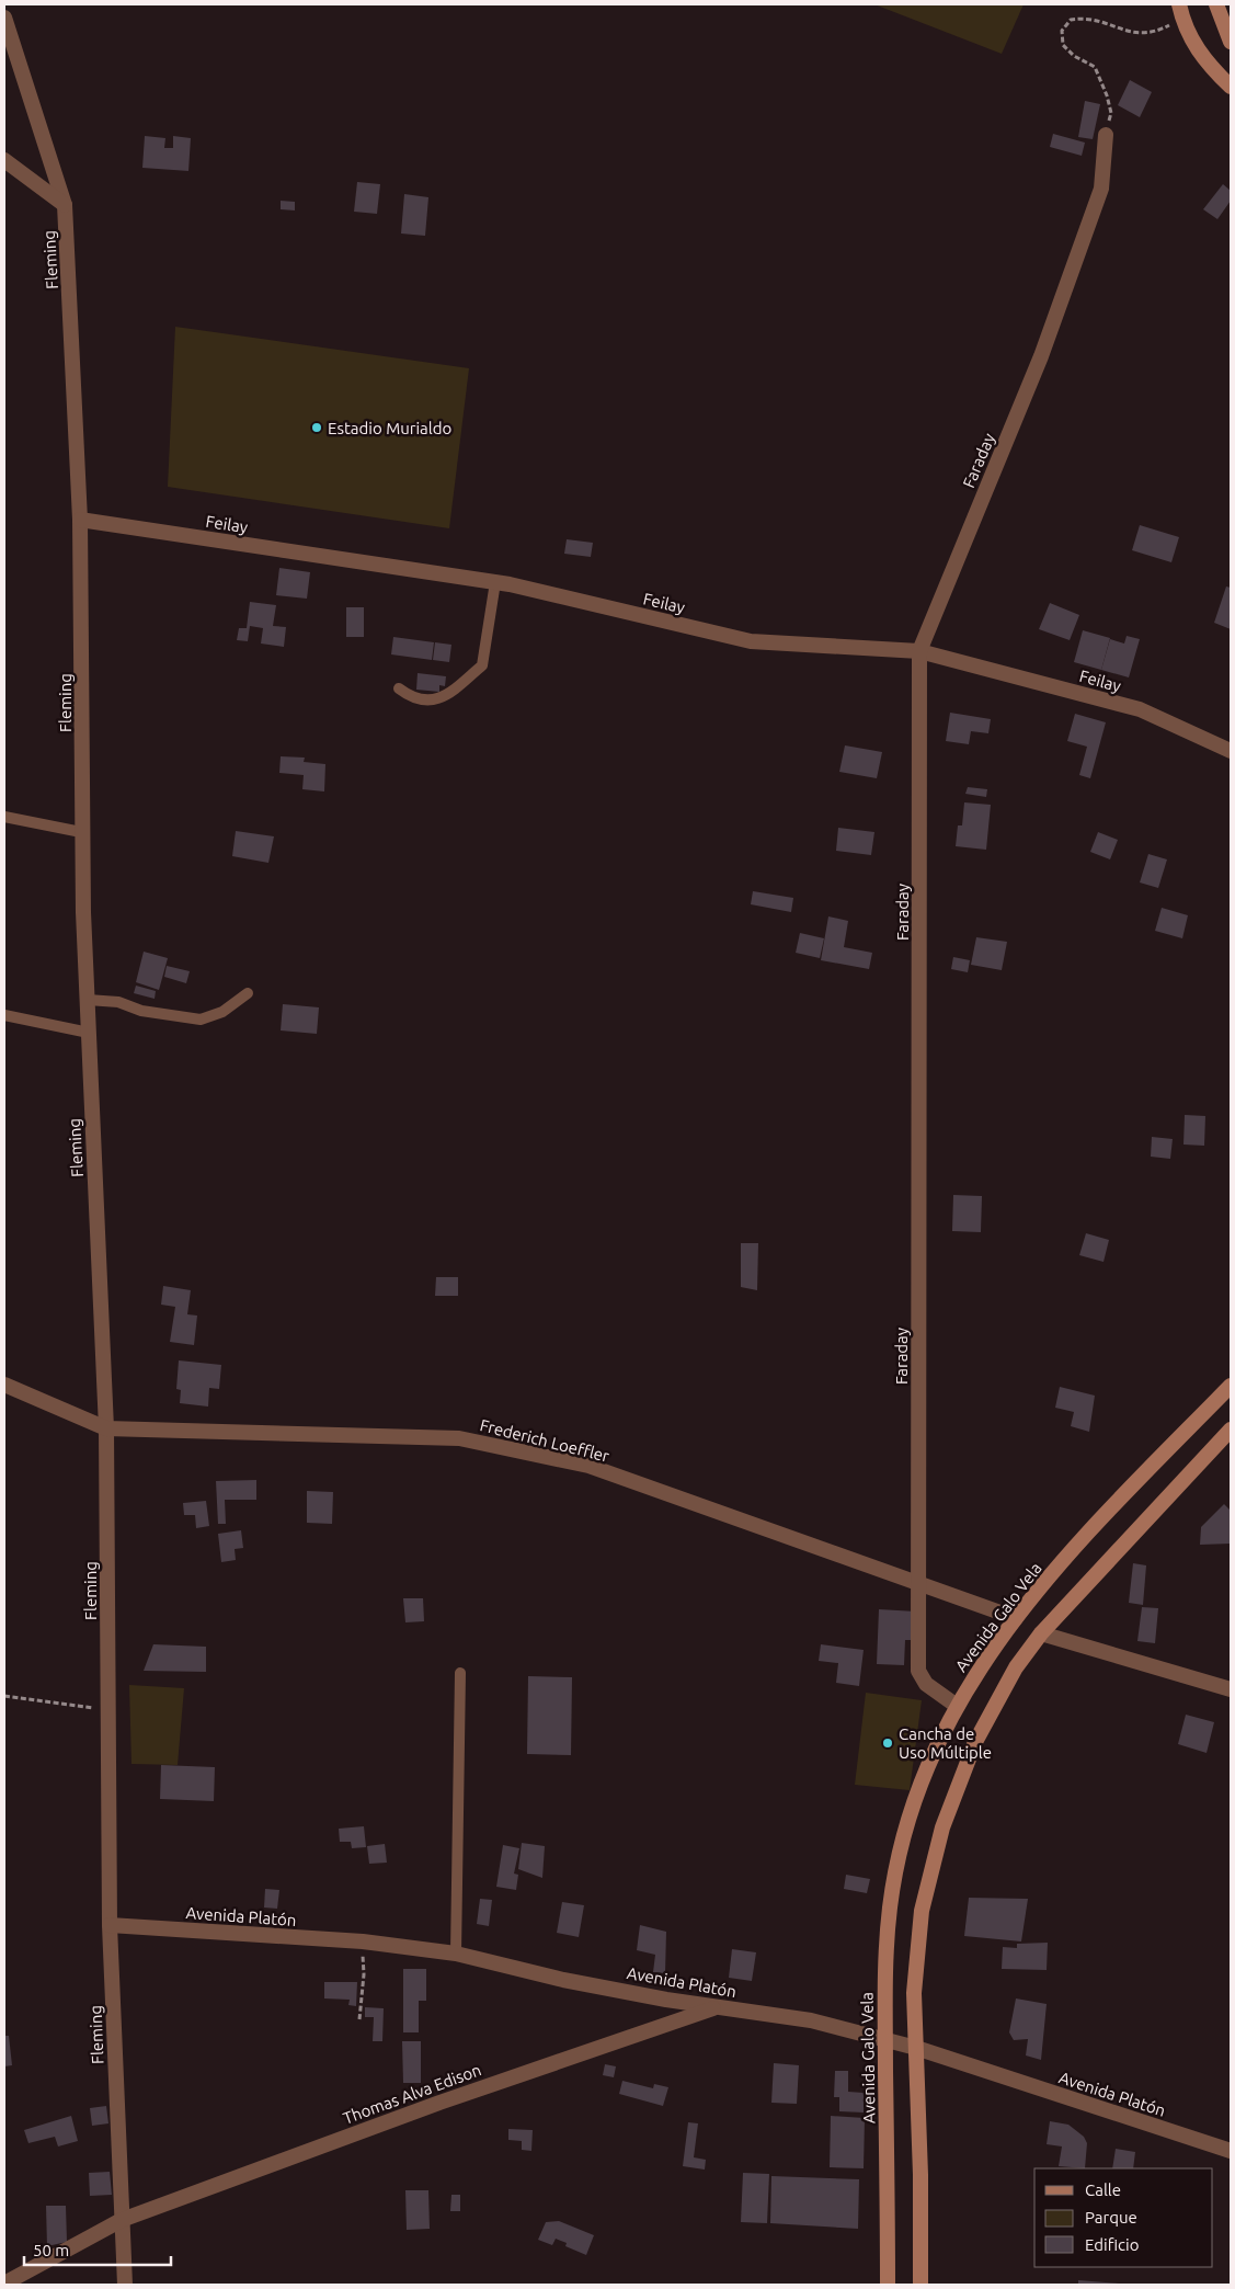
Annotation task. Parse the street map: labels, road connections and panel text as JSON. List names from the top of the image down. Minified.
{"streets":{"main road":["Avenida Galo Vela"],"street":["Fleming","Faraday","Feilay","Frederich Loeffler","Avenida Platón","Thomas Alva Edison"]},"crossings":[["Fleming","Feilay"],["Fleming","Frederich Loeffler"],["Fleming","Avenida Platón"],["Fleming","Thomas Alva Edison"],["Faraday","Feilay"],["Faraday","Frederich Loeffler"],["Faraday","Avenida Galo Vela"],["Frederich Loeffler","Avenida Galo Vela"],["Avenida Galo Vela","Avenida Platón"],["Avenida Platón","Thomas Alva Edison"]],"places":["Estadio Murialdo","Cancha de Uso Múltiple"],"legend":["Calle","Parque","Edificio"],"scale_bar":"50 m"}
